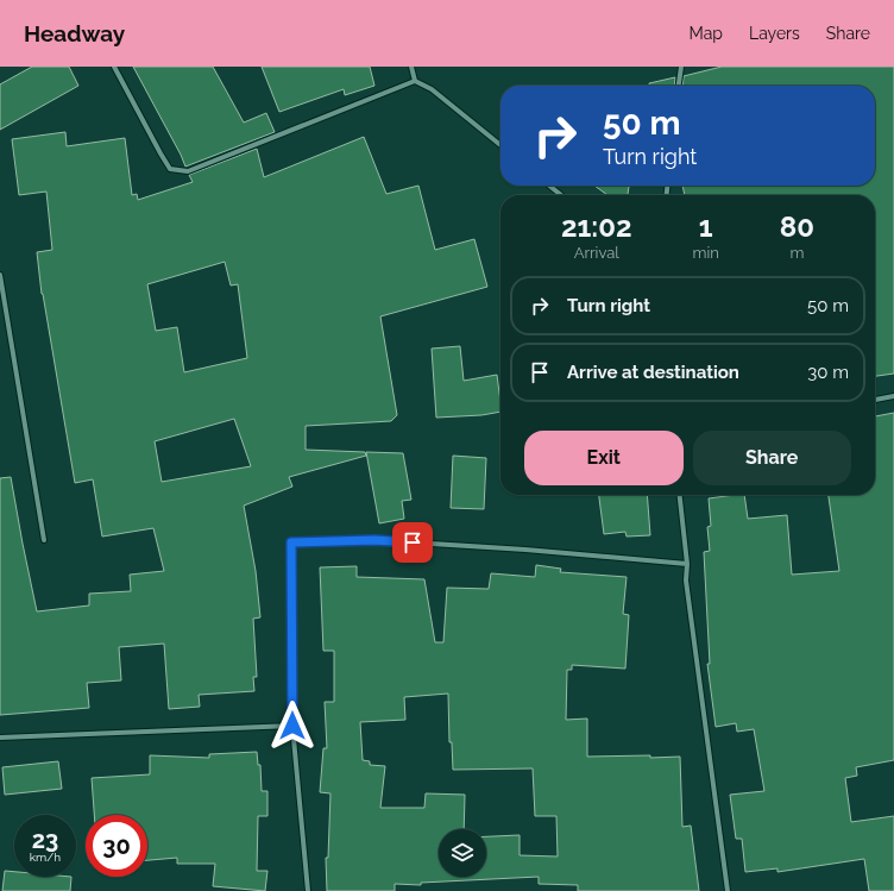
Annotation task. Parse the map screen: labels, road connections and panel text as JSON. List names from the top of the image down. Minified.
{"page":{"header":"Headway","nav":["Map","Layers","Share"],"turn":["50 m","Turn right"],"eta":["21:02","Arrival","1","min","80","m"],"list":[{"name":"Turn right","value":"50 m"},{"name":"Arrive at destination","value":"30 m"}],"buttons":["Exit","Share"],"speed":"23 km/h","limit":"30"}}
